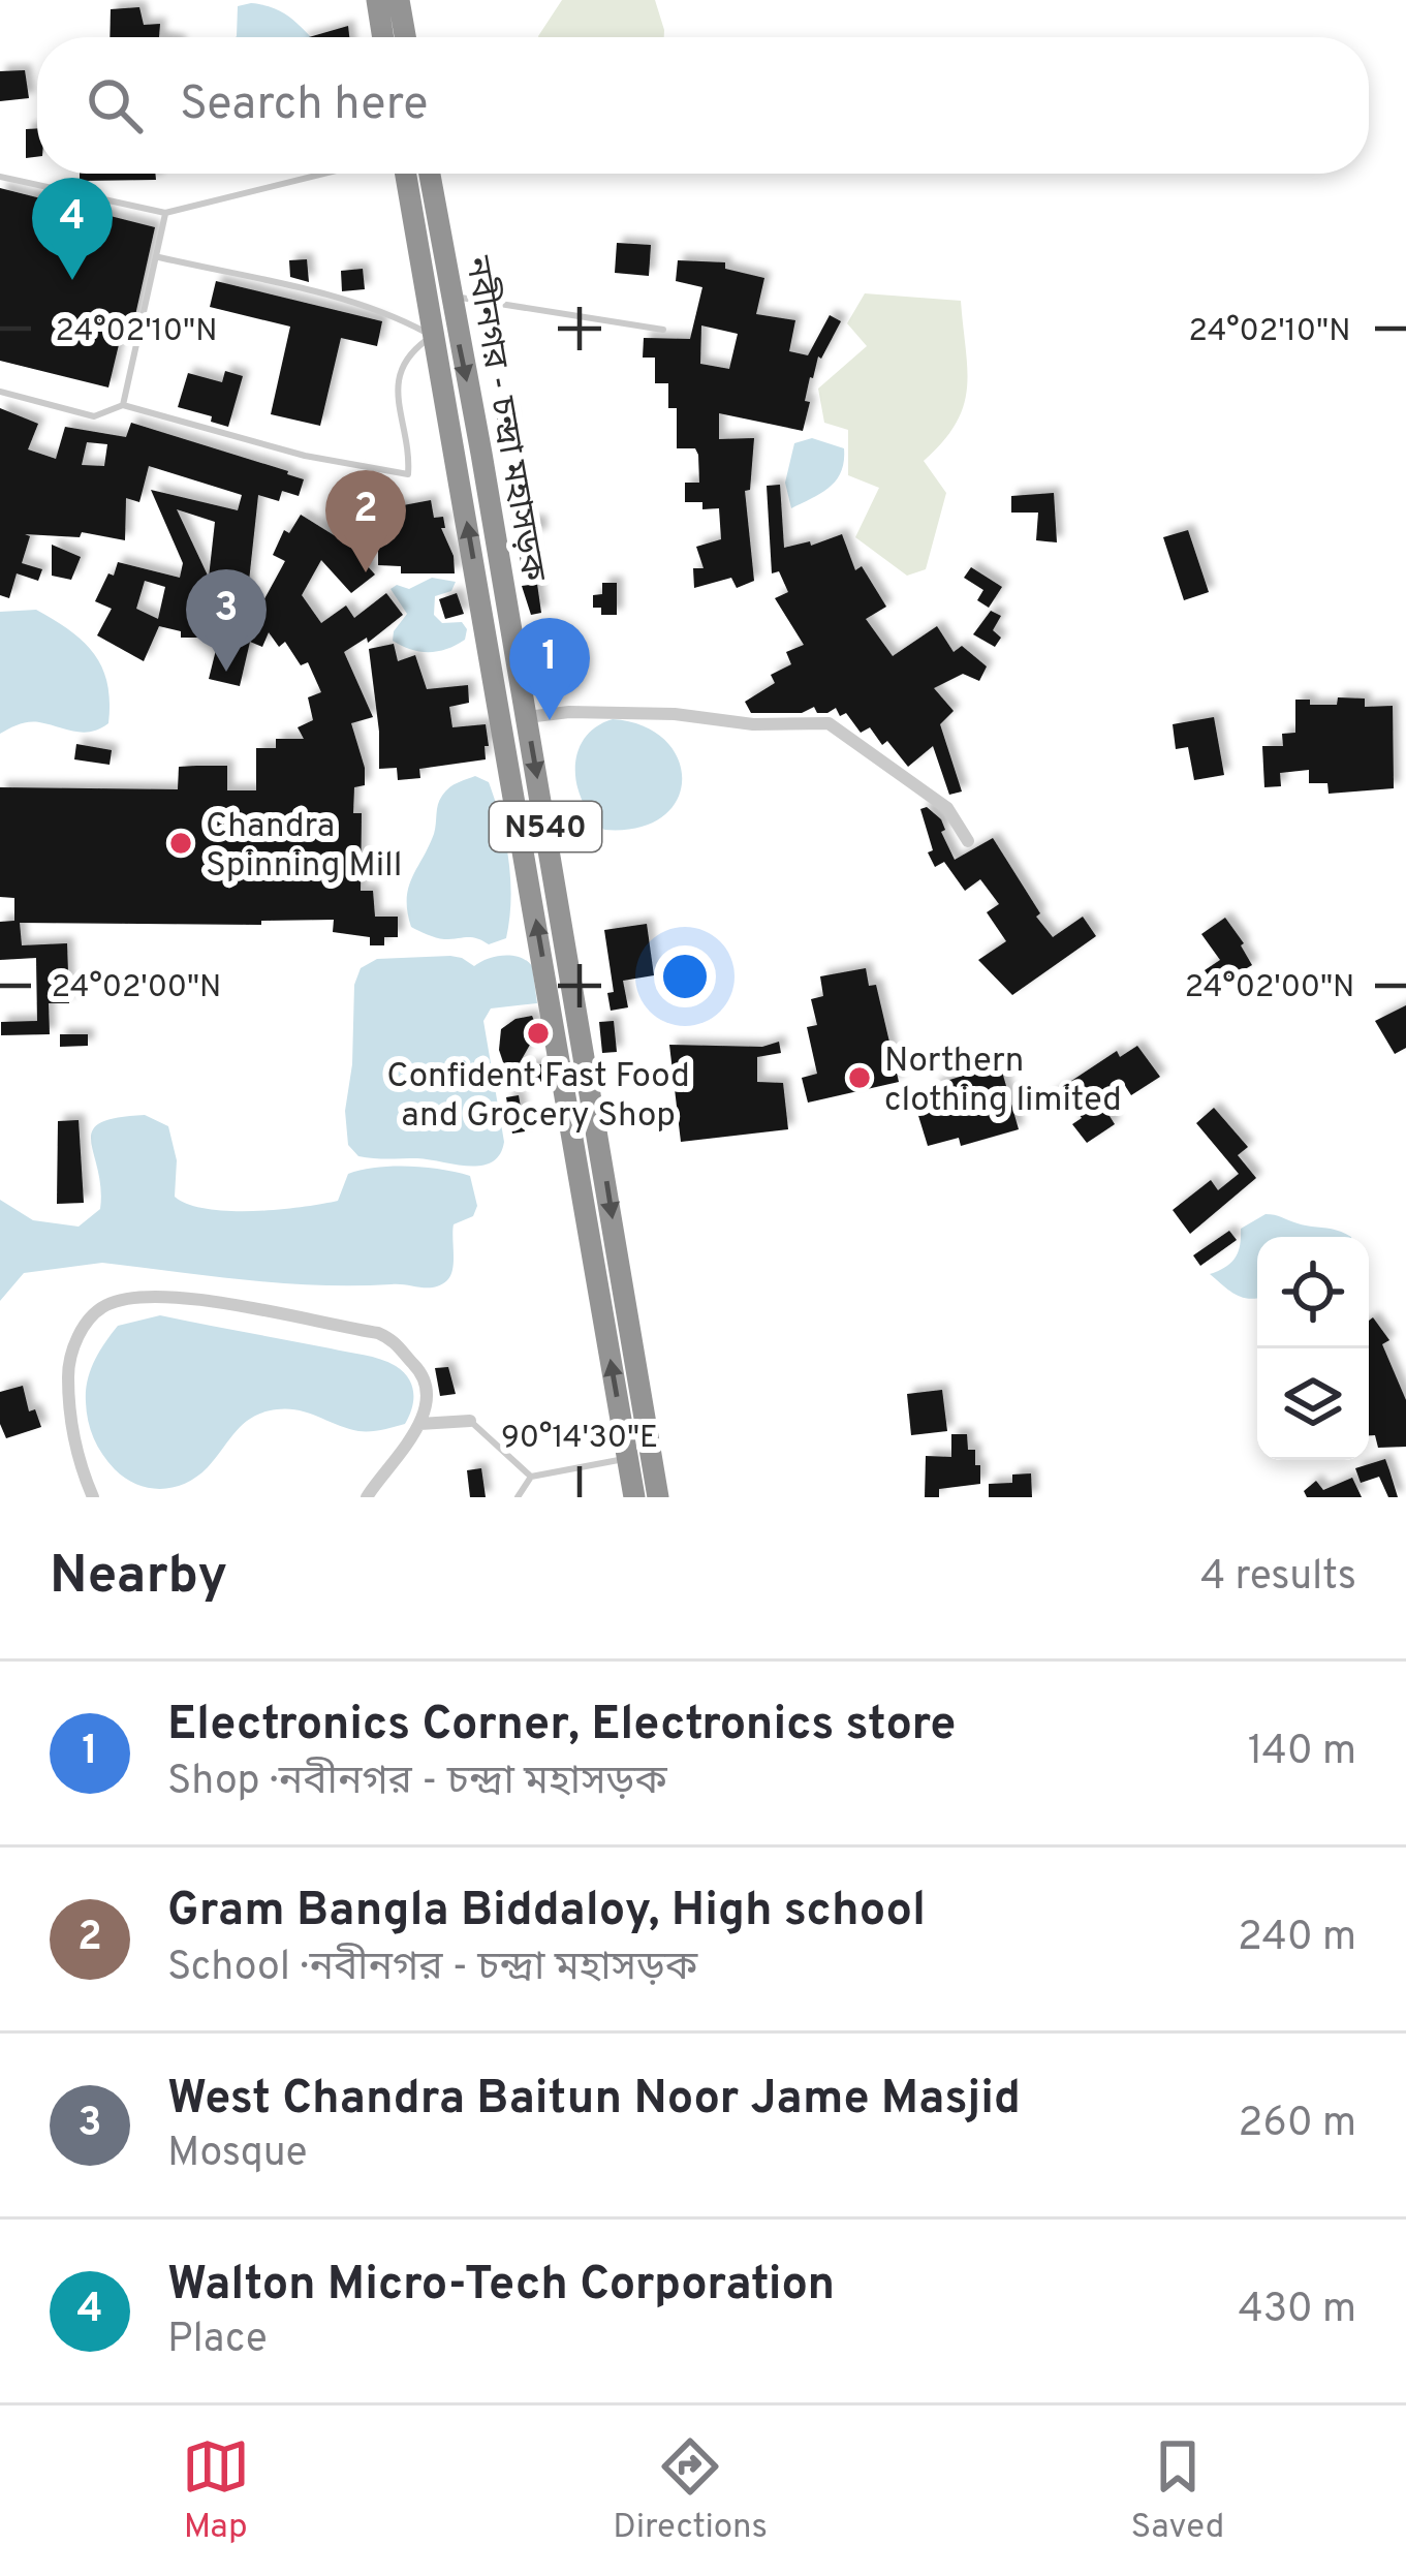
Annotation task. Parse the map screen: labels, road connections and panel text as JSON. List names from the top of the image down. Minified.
{"streets":{"highway":["নবীনগর - চন্দ্রা মহাসড়ক","N540"]},"places":["Chandra Spinning Mill","Confident Fast Food and Grocery Shop","Northern clothing limited"],"page":{"search":"Search here","pins":["4","2","3","1"],"heading":["Nearby","4 results"],"list":[{"mark":"1","name":"Electronics Corner, Electronics store","note":"Shop · নবীনগর - চন্দ্রা মহাসড়ক","value":"140 m"},{"mark":"2","name":"Gram Bangla Biddaloy, High school","note":"School · নবীনগর - চন্দ্রা মহাসড়ক","value":"240 m"},{"mark":"3","name":"West Chandra Baitun Noor Jame Masjid","note":"Mosque","value":"260 m"},{"mark":"4","name":"Walton Micro-Tech Corporation","note":"Place","value":"430 m"}],"nav":["Map","Directions","Saved"]},"coordinates":["24°02'10\"N","24°02'00\"N","90°14'30\"E"]}
